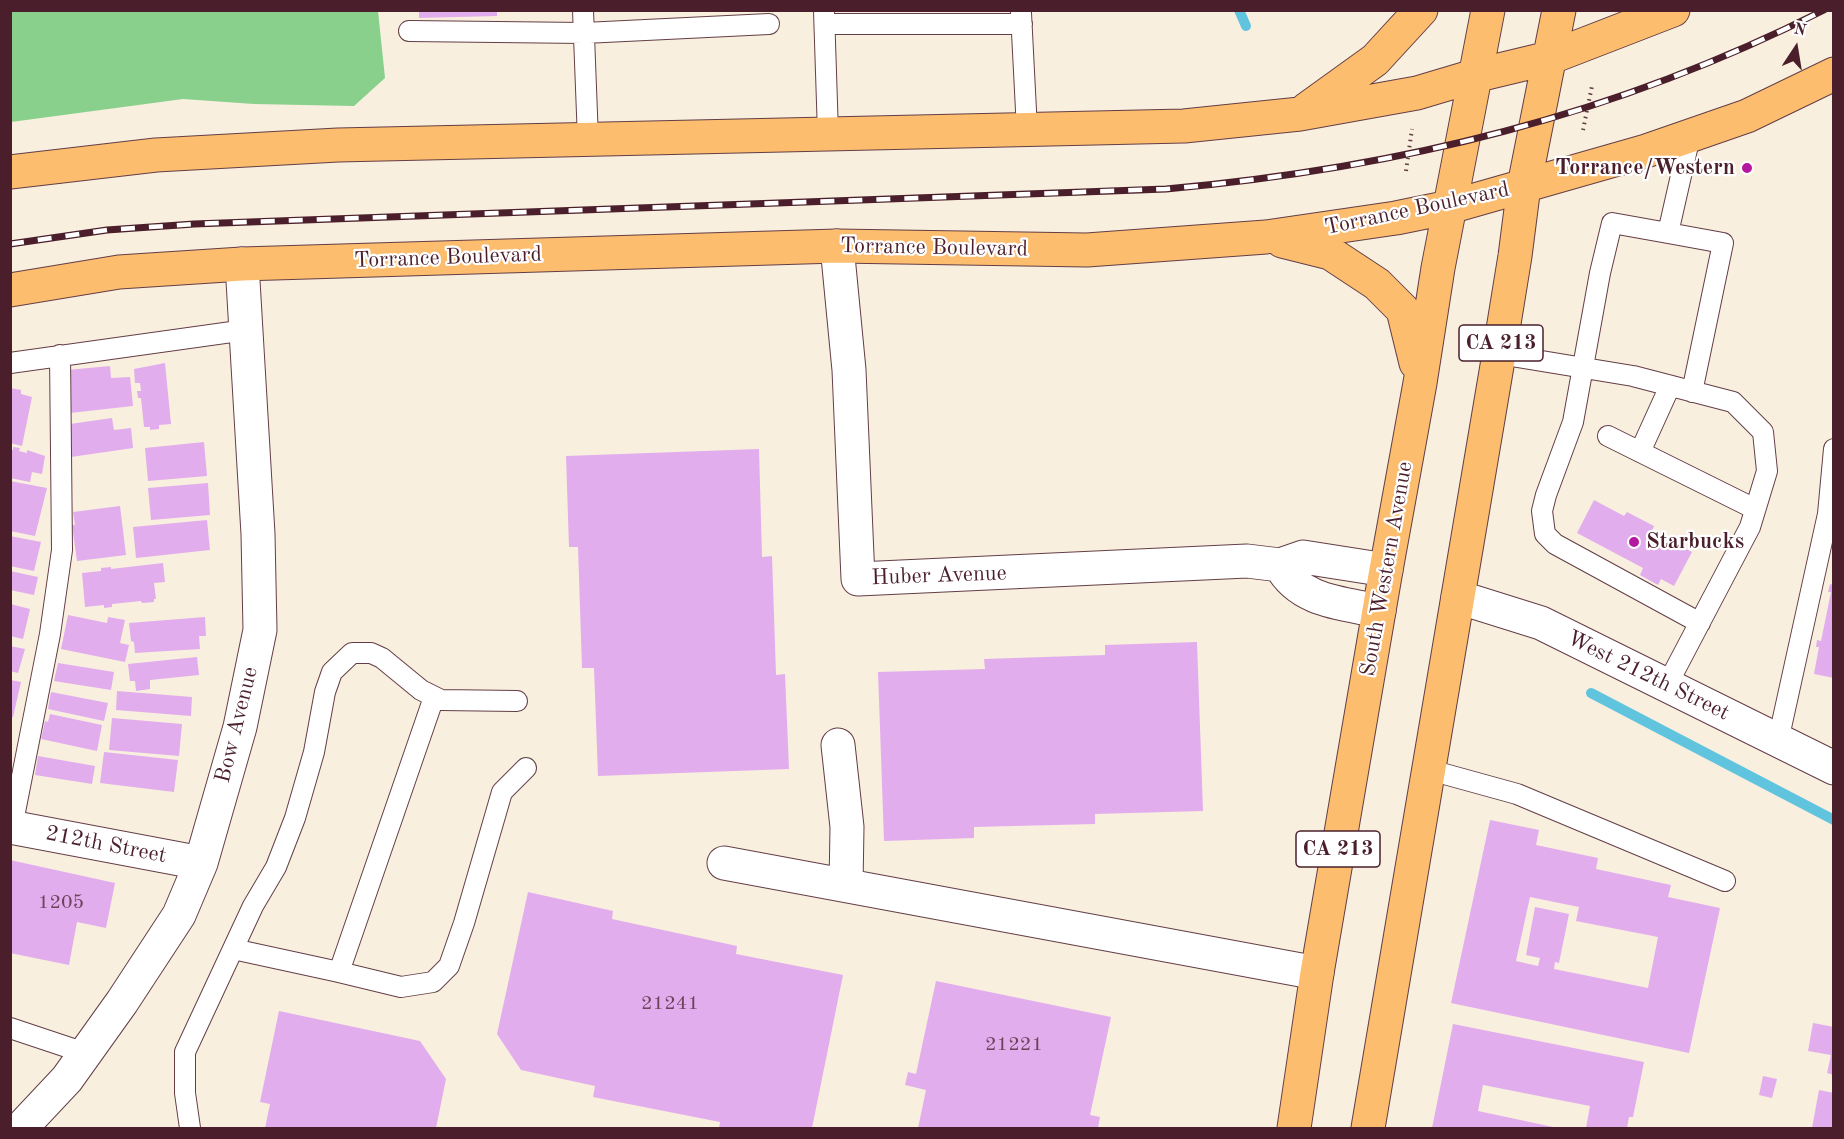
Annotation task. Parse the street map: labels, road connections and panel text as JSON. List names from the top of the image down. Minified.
{"streets":{"main road":["Torrance Boulevard","CA 213","South Western Avenue"],"street":["Huber Avenue","West 212th Street","Bow Avenue","212th Street"]},"crossings":[["Torrance Boulevard","CA 213"],["Torrance Boulevard","South Western Avenue"],["Torrance Boulevard","Huber Avenue"],["Torrance Boulevard","Bow Avenue"],["CA 213","West 212th Street"],["South Western Avenue","Huber Avenue"],["Bow Avenue","212th Street"]],"places":["Torrance/Western","Starbucks"],"house_numbers":["1205","21241","21221"],"north":"top"}
